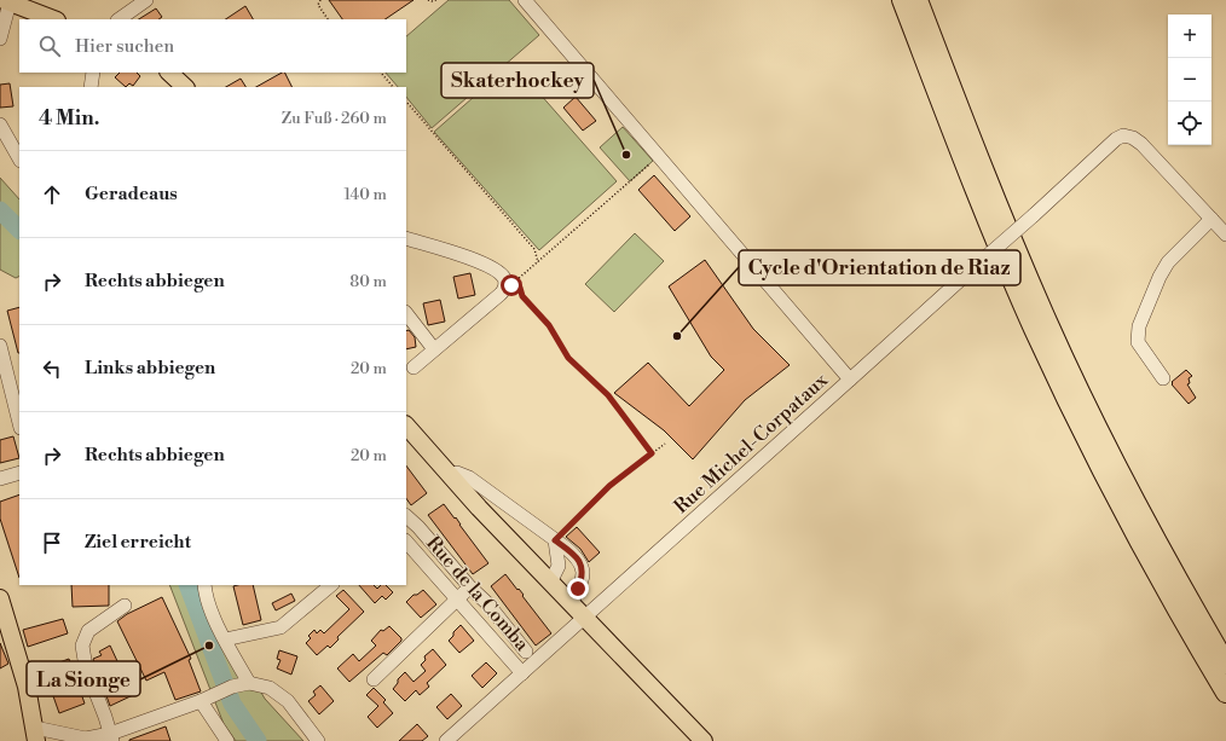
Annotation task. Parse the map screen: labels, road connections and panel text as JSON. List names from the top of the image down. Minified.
{"streets":{"street":["Rue Michel-Corpataux","Rue de la Comba"]},"crossings":[["Rue Michel-Corpataux","Rue de la Comba"]],"places":["Skaterhockey","Cycle d'Orientation de Riaz","La Sionge"],"page":{"map_buttons":["+","−"],"search":"Hier suchen","heading":["4 Min.","Zu Fuß · 260 m"],"list":[["Geradeaus","140 m"],["Rechts abbiegen","80 m"],["Links abbiegen","20 m"],["Rechts abbiegen","20 m"],"Ziel erreicht"]}}
